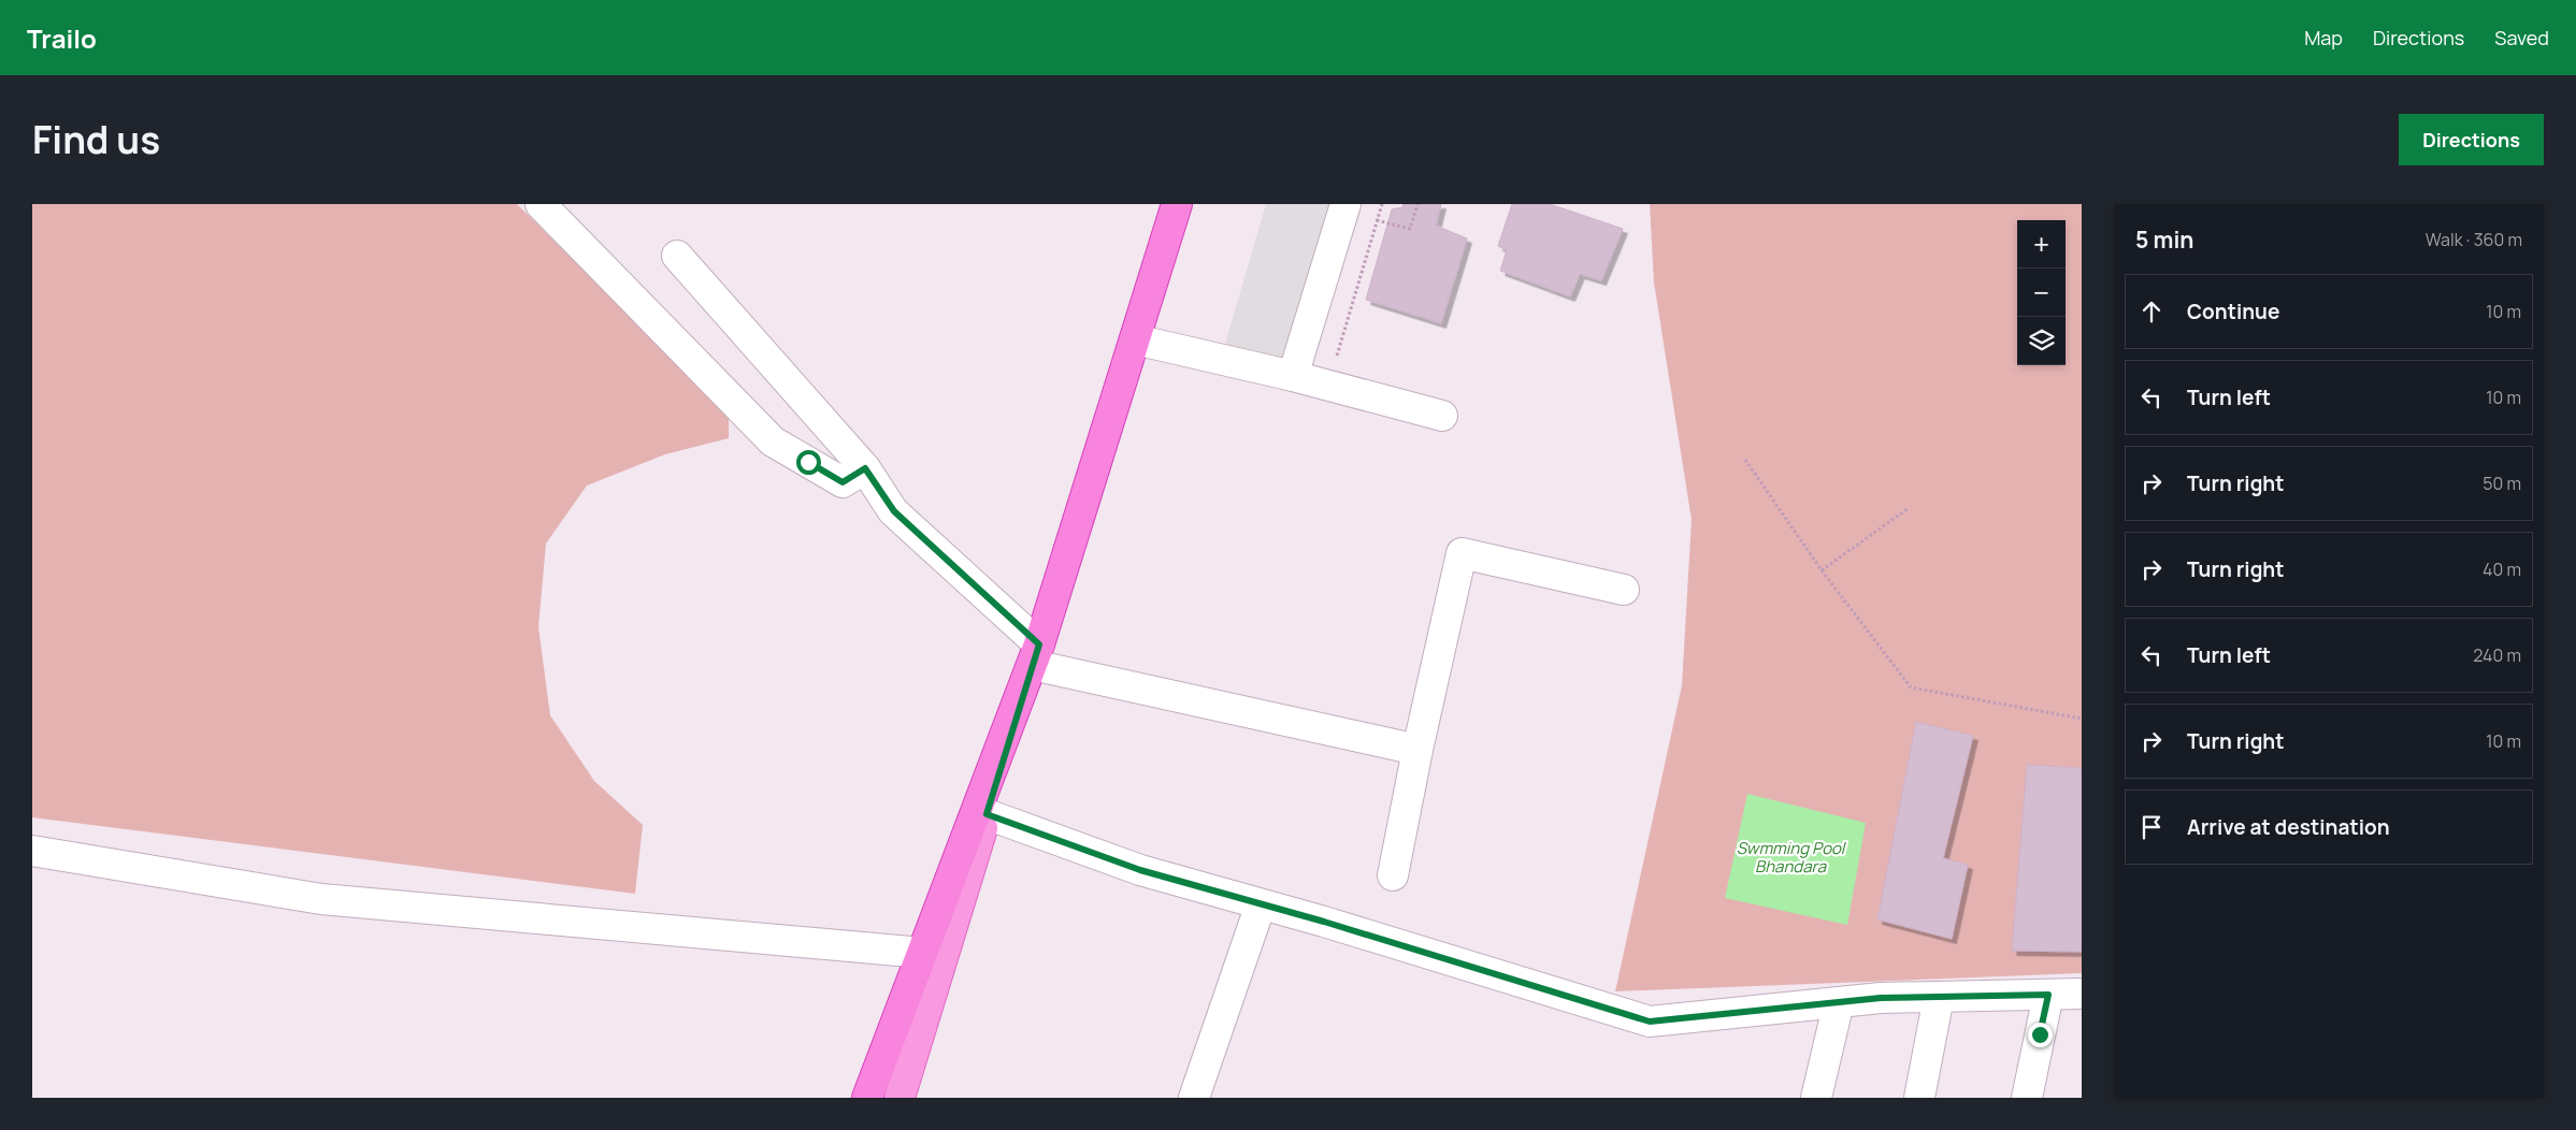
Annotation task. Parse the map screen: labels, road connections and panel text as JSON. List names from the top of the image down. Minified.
{"water":["Swmming Pool Bhandara"],"page":{"header":"Trailo","nav":["Map","Directions","Saved"],"title":"Find us","buttons":"Directions","heading":["5 min","Walk · 360 m"],"map_buttons":["+","−"],"list":[["Continue","10 m"],["Turn left","10 m"],["Turn right","50 m"],["Turn right","40 m"],["Turn left","240 m"],["Turn right","10 m"],"Arrive at destination"]}}
